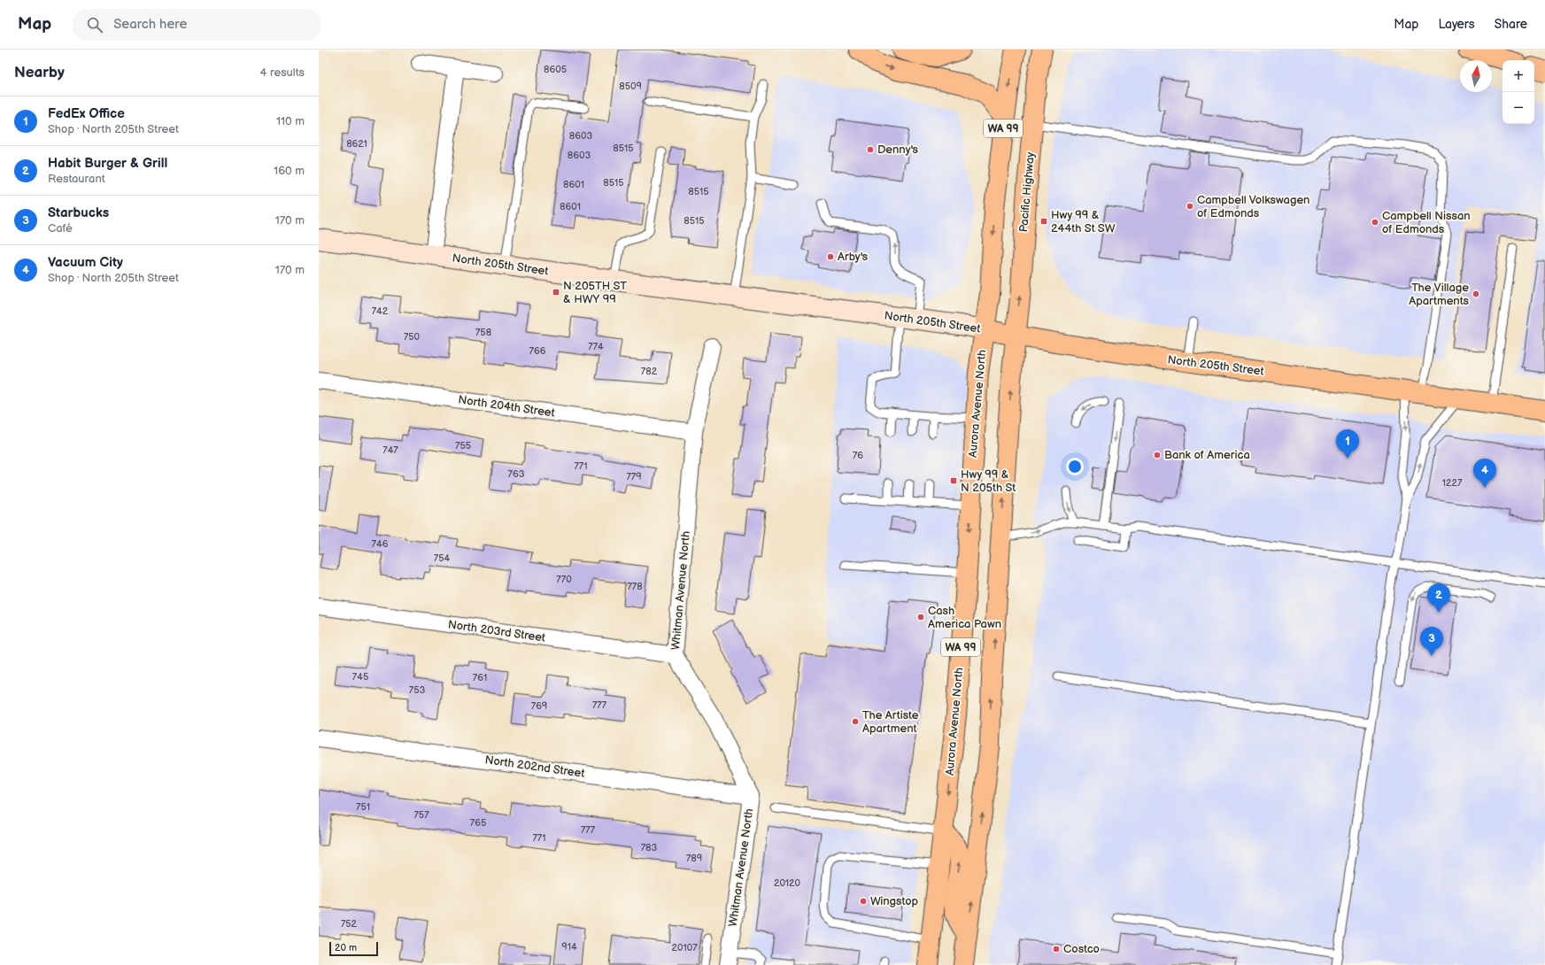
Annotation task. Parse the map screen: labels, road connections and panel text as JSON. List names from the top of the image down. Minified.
{"streets":{"main road":["WA 99","Pacific Highway","North 205th Street","Aurora Avenue North"],"street":["North 204th Street","Whitman Avenue North","North 203rd Street","North 202nd Street"]},"crossings":[["WA 99","Pacific Highway"],["WA 99","North 205th Street"],["WA 99","Aurora Avenue North"],["Pacific Highway","North 205th Street"],["North 205th Street","Aurora Avenue North"],["North 204th Street","Whitman Avenue North"],["Whitman Avenue North","North 203rd Street"],["Whitman Avenue North","North 202nd Street"]],"places":{"other":["Denny's","Campbell Volkswagen of Edmonds","Campbell Nissan of Edmonds","Arby's","The Village Apartments","Bank of America","Cash America Pawn","The Artiste Apartment","Wingstop","Costco"],"transit":["Hwy 99 & 244th St SW","N 205TH ST & HWY 99","Hwy 99 & N 205th St"]},"house_numbers":["8605","8509","8603","8621","8515","8603","8515","8601","8515","8601","8515","742","758","750","774","766","782","755","747","76","771","763","779","1227","746","754","770","778","745","761","753","777","769","751","757","765","777","771","783","789","20120","752","914","20107"],"scale_bar":"20 m","north":"top","page":{"header":"Map","search":"Search here","nav":["Map","Layers","Share"],"heading":["Nearby","4 results"],"map_buttons":["+","−"],"list":[{"mark":"1","name":"FedEx Office","note":"Shop · North 205th Street","value":"110 m"},{"mark":"2","name":"Habit Burger & Grill","note":"Restaurant","value":"160 m"},{"mark":"3","name":"Starbucks","note":"Café","value":"170 m"},{"mark":"4","name":"Vacuum City","note":"Shop · North 205th Street","value":"170 m"}],"pins":["1","4","2","3"],"scale":"20 m"}}
